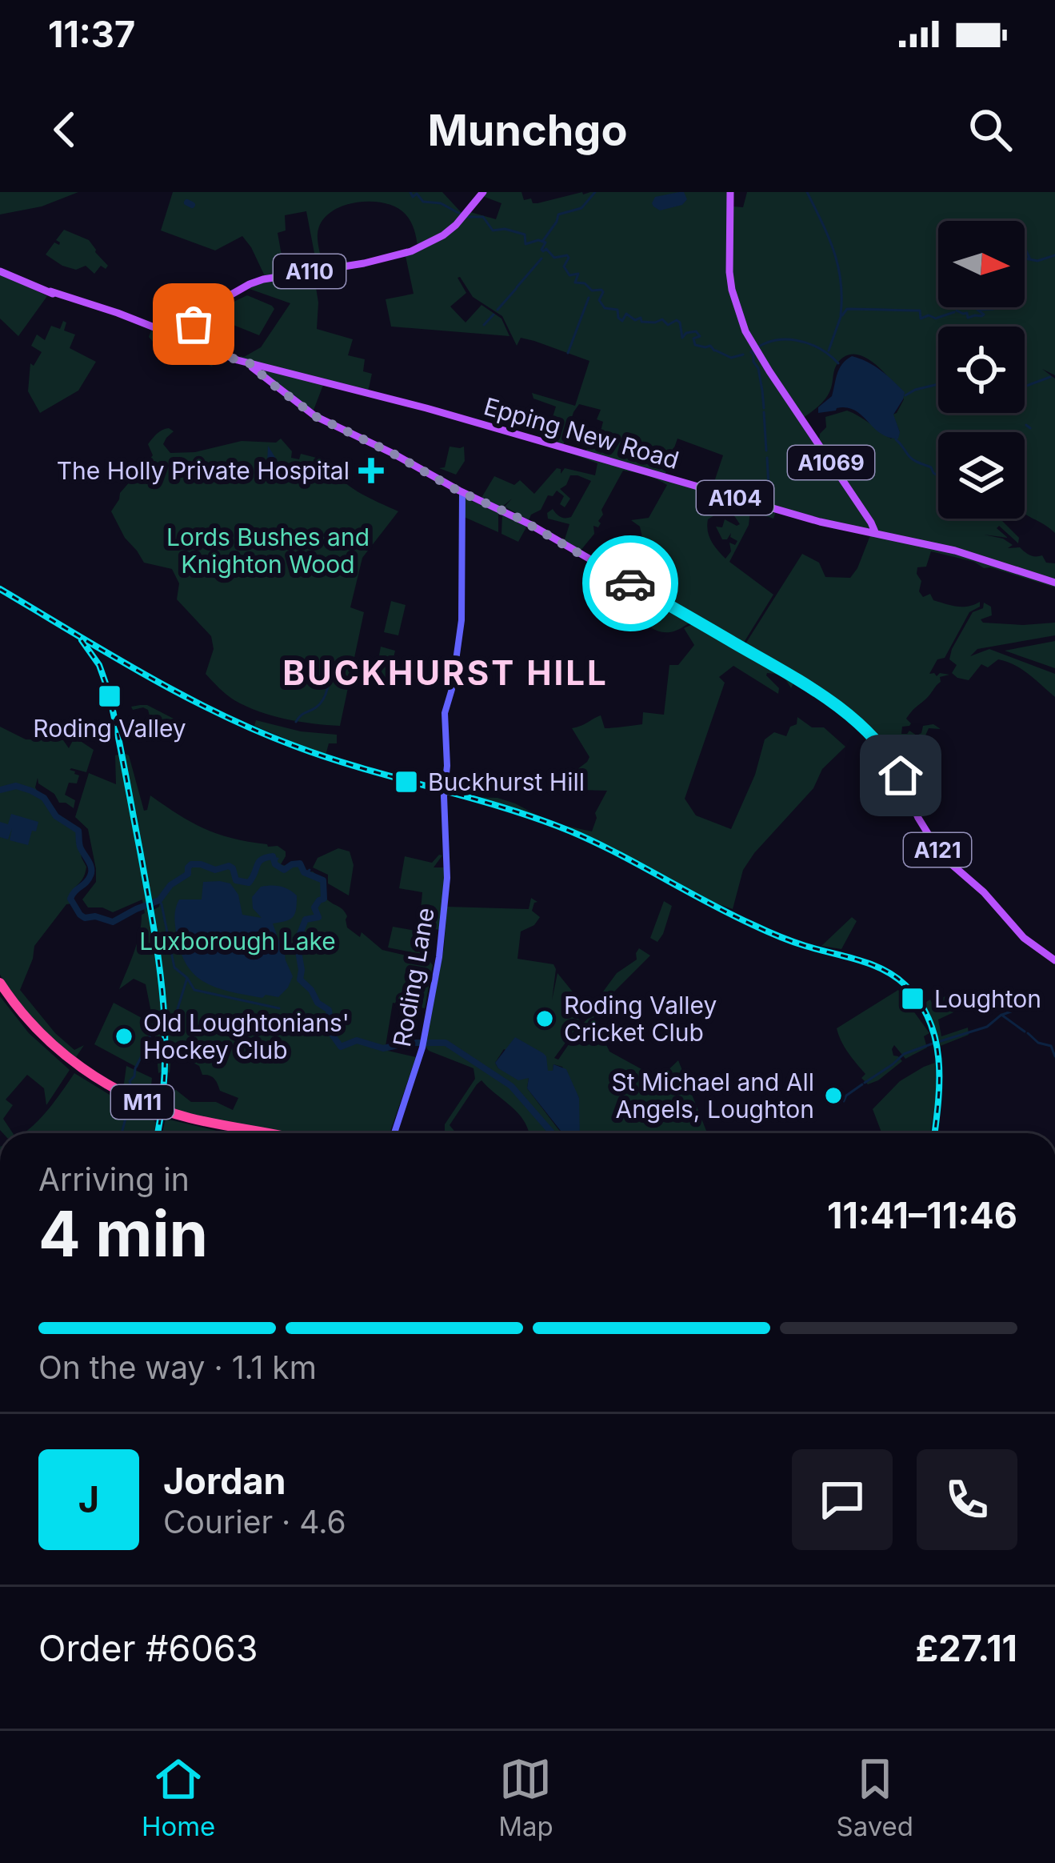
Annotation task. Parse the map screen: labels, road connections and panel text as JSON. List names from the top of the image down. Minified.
{"streets":{"highway":["M11"],"main road":["A110","Epping New Road","A1069","A104","A121","Roding Lane"]},"crossings":[["A110","A104"],["Epping New Road","A1069"],["Epping New Road","A104"],["Epping New Road","A121"],["A104","A121"],["A121","Roding Lane"]],"districts":["BUCKHURST HILL"],"parks":["Lords Bushes and Knighton Wood","Luxborough Lake"],"places":{"health":["The Holly Private Hospital"],"transit":["Roding Valley","Buckhurst Hill","Loughton"],"other":["Roding Valley Cricket Club","Old Loughtonians' Hockey Club","St Michael and All Angels, Loughton"]},"north":"right","page":{"status":"11:37","header":"Munchgo","heading":["4 min","Arriving in","11:41–11:46"],"panel":["Jordan","Courier · 4.6","Order #6063","£27.11"],"bar":"On the way · 1.1 km","round":"J","tabs":["Home","Map","Saved"]}}
